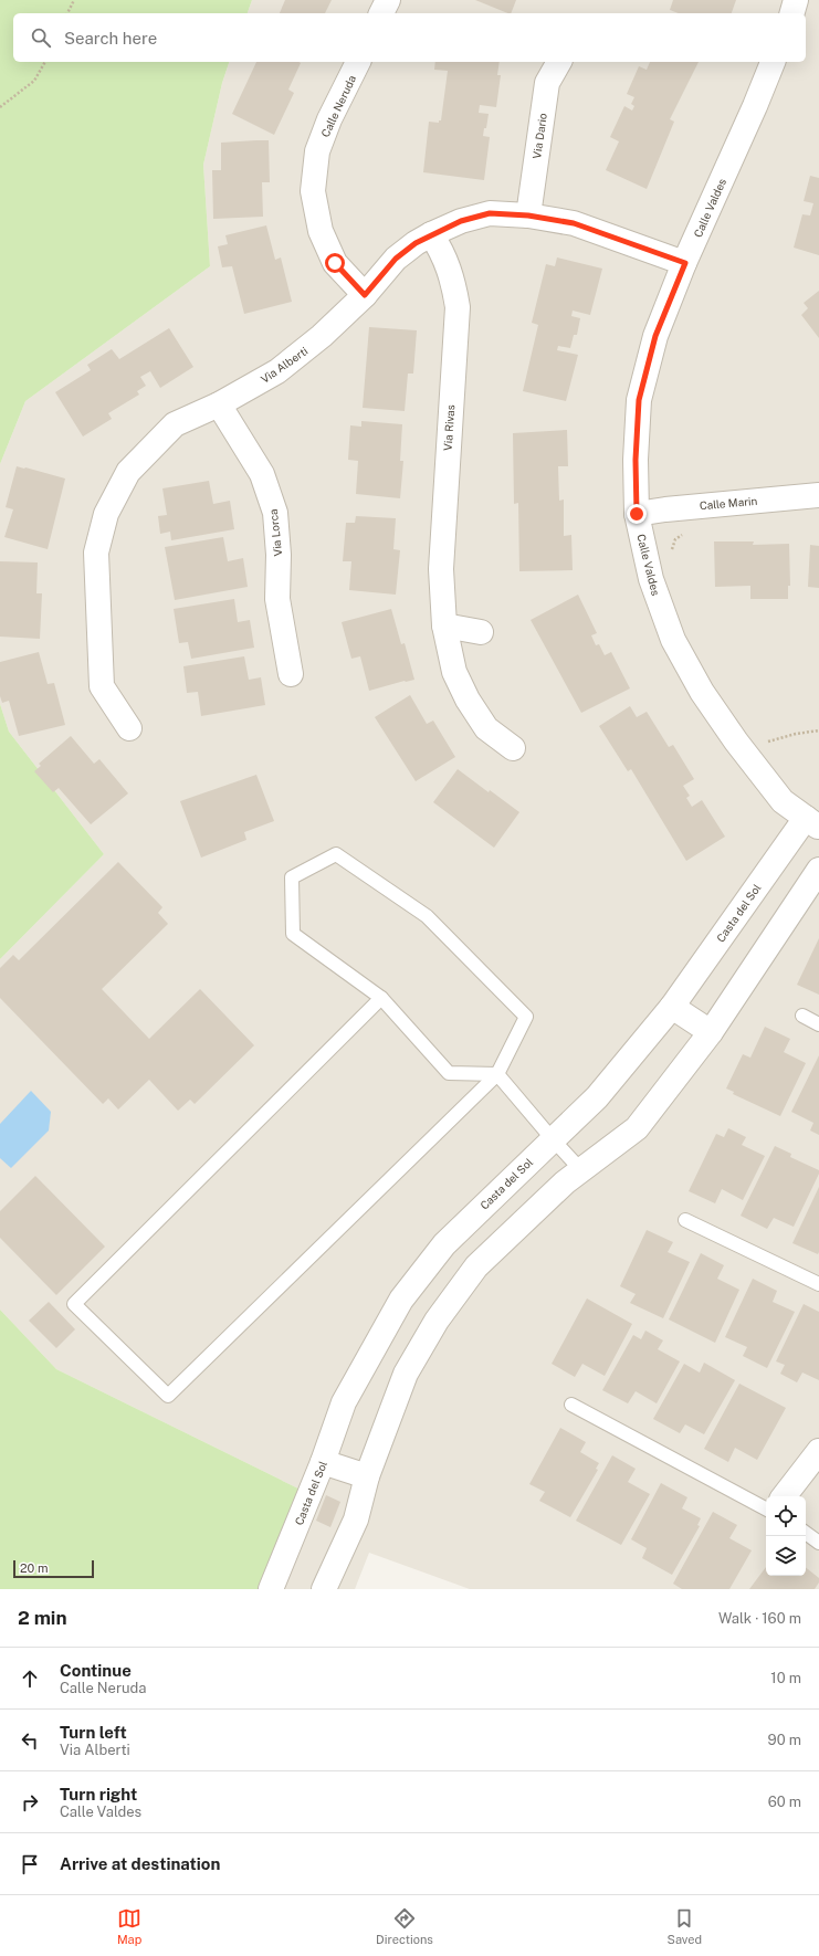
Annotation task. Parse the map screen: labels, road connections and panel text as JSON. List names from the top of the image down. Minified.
{"streets":{"street":["Calle Neruda","Via Dario","Calle Valdes","Via Alberti","Via Rivas","Calle Marin","Via Lorca","Casta del Sol"]},"crossings":[["Calle Neruda","Via Alberti"],["Via Dario","Via Alberti"],["Calle Valdes","Via Alberti"],["Calle Valdes","Calle Marin"],["Calle Valdes","Casta del Sol"],["Via Alberti","Via Rivas"],["Via Alberti","Via Lorca"]],"scale_bar":"20 m","page":{"search":"Search here","scale":"20 m","heading":["2 min","Walk · 160 m"],"list":[["Continue","Calle Neruda","10 m"],["Turn left","Via Alberti","90 m"],["Turn right","Calle Valdes","60 m"],"Arrive at destination"],"nav":["Map","Directions","Saved"]}}
